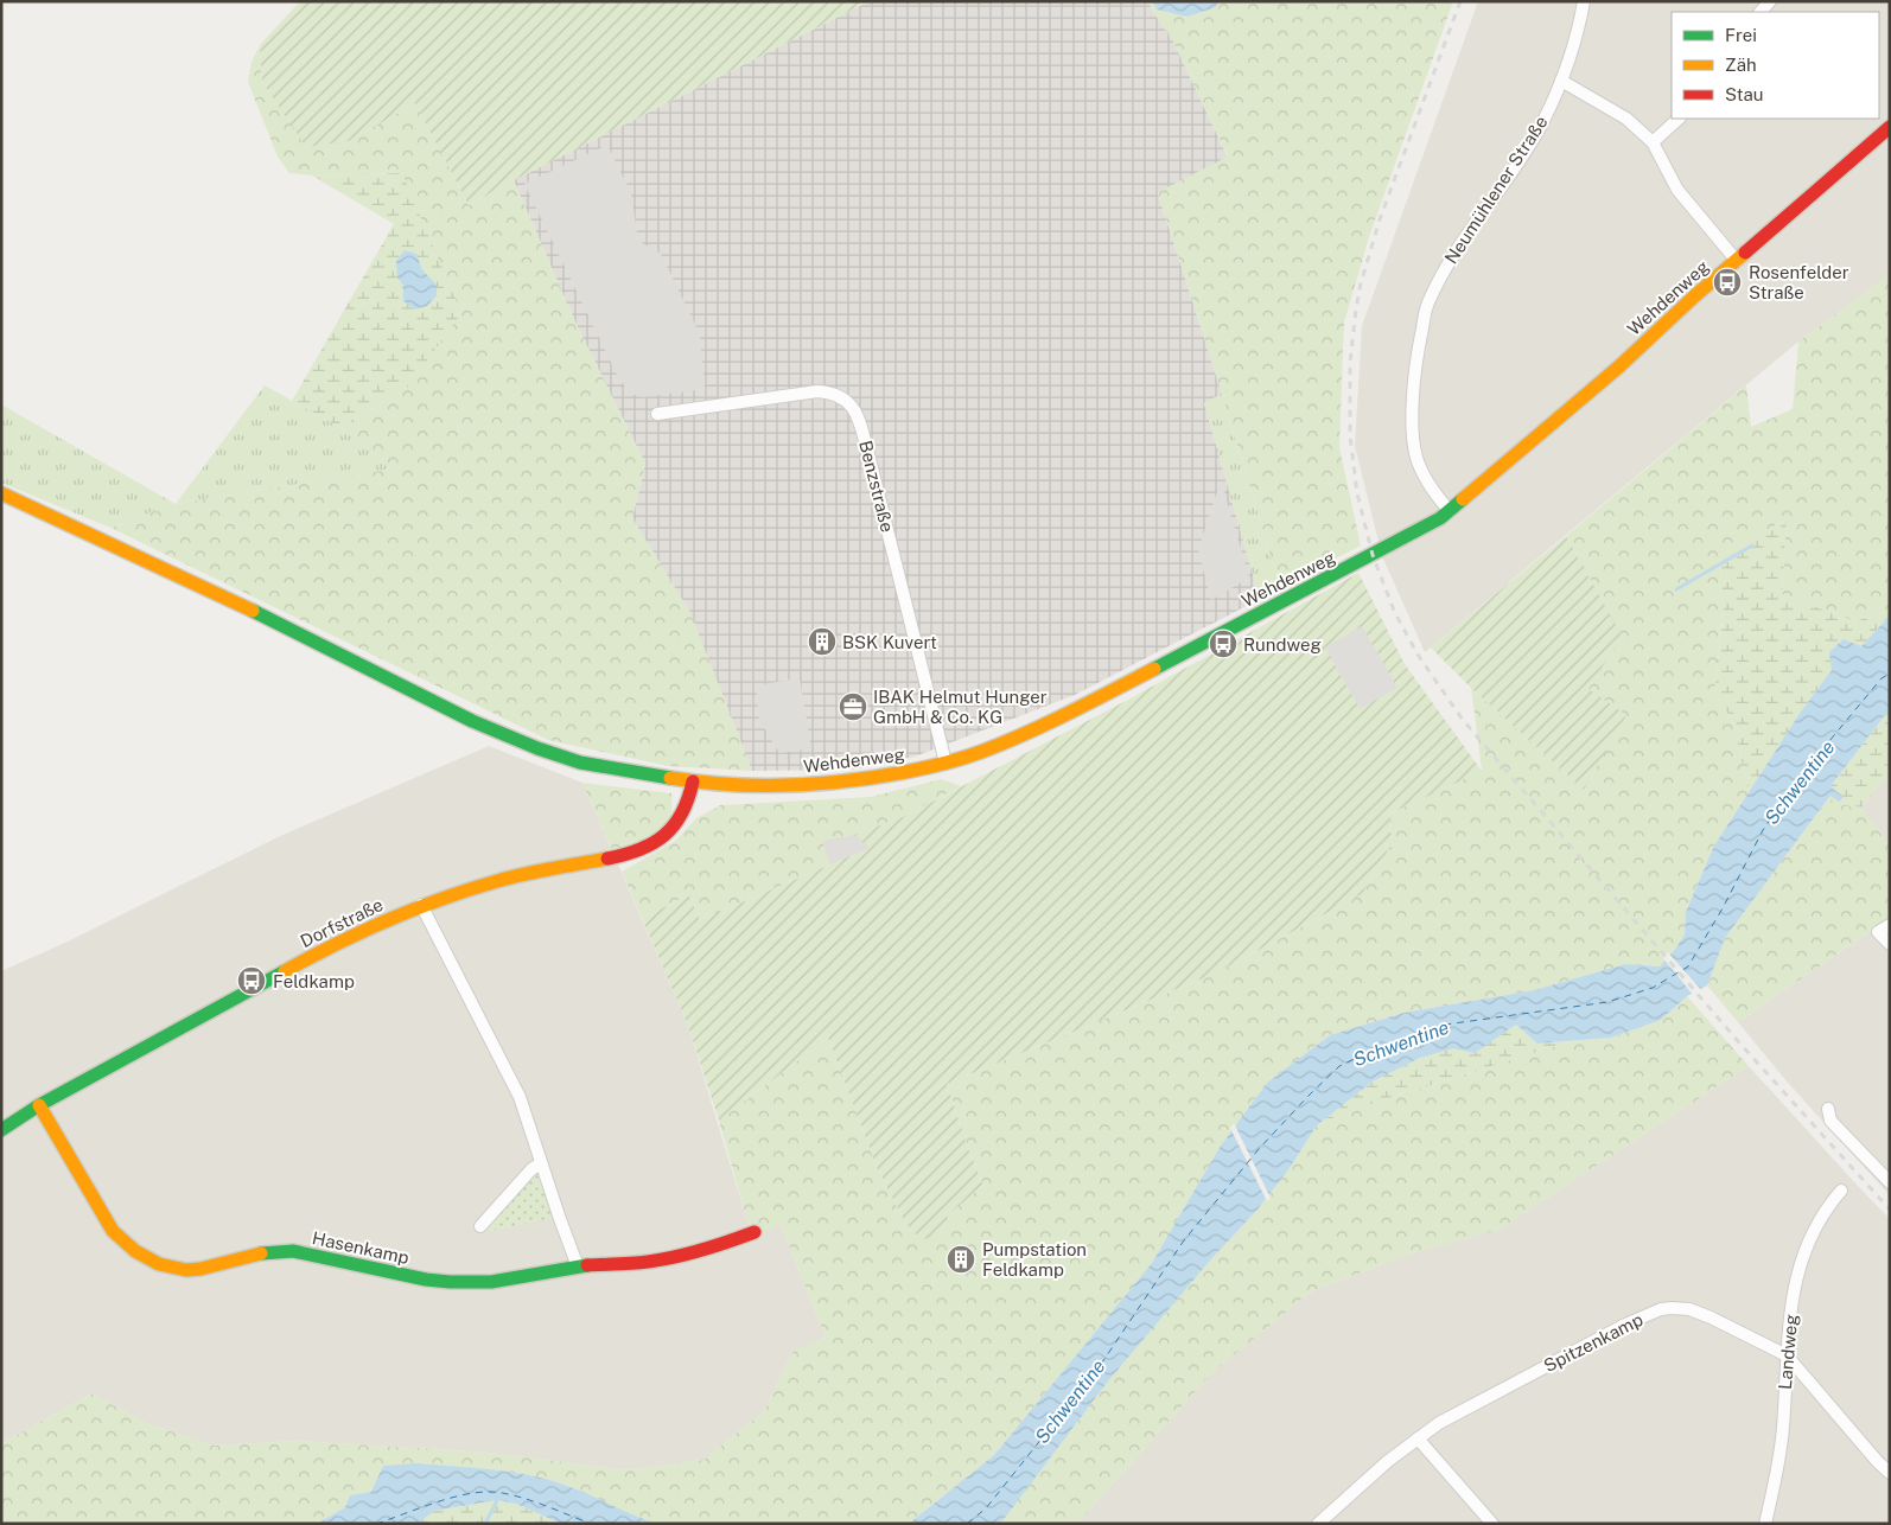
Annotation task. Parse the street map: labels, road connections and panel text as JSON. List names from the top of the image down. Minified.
{"streets":{"main road":["Wehdenweg","Dorfstraße","Hasenkamp"],"street":["Neumühlener Straße","Benzstraße","Spitzenkamp","Landweg"]},"crossings":[["Neumühlener Straße","Wehdenweg"],["Wehdenweg","Benzstraße"],["Wehdenweg","Dorfstraße"],["Dorfstraße","Hasenkamp"],["Spitzenkamp","Landweg"]],"water":["Schwentine"],"places":{"bus stop":["Rosenfelder Straße","Rundweg","Feldkamp"],"building":["BSK Kuvert","Pumpstation Feldkamp"],"office":["IBAK Helmut Hunger GmbH & Co. KG"]},"legend":["Frei","Zäh","Stau"]}
